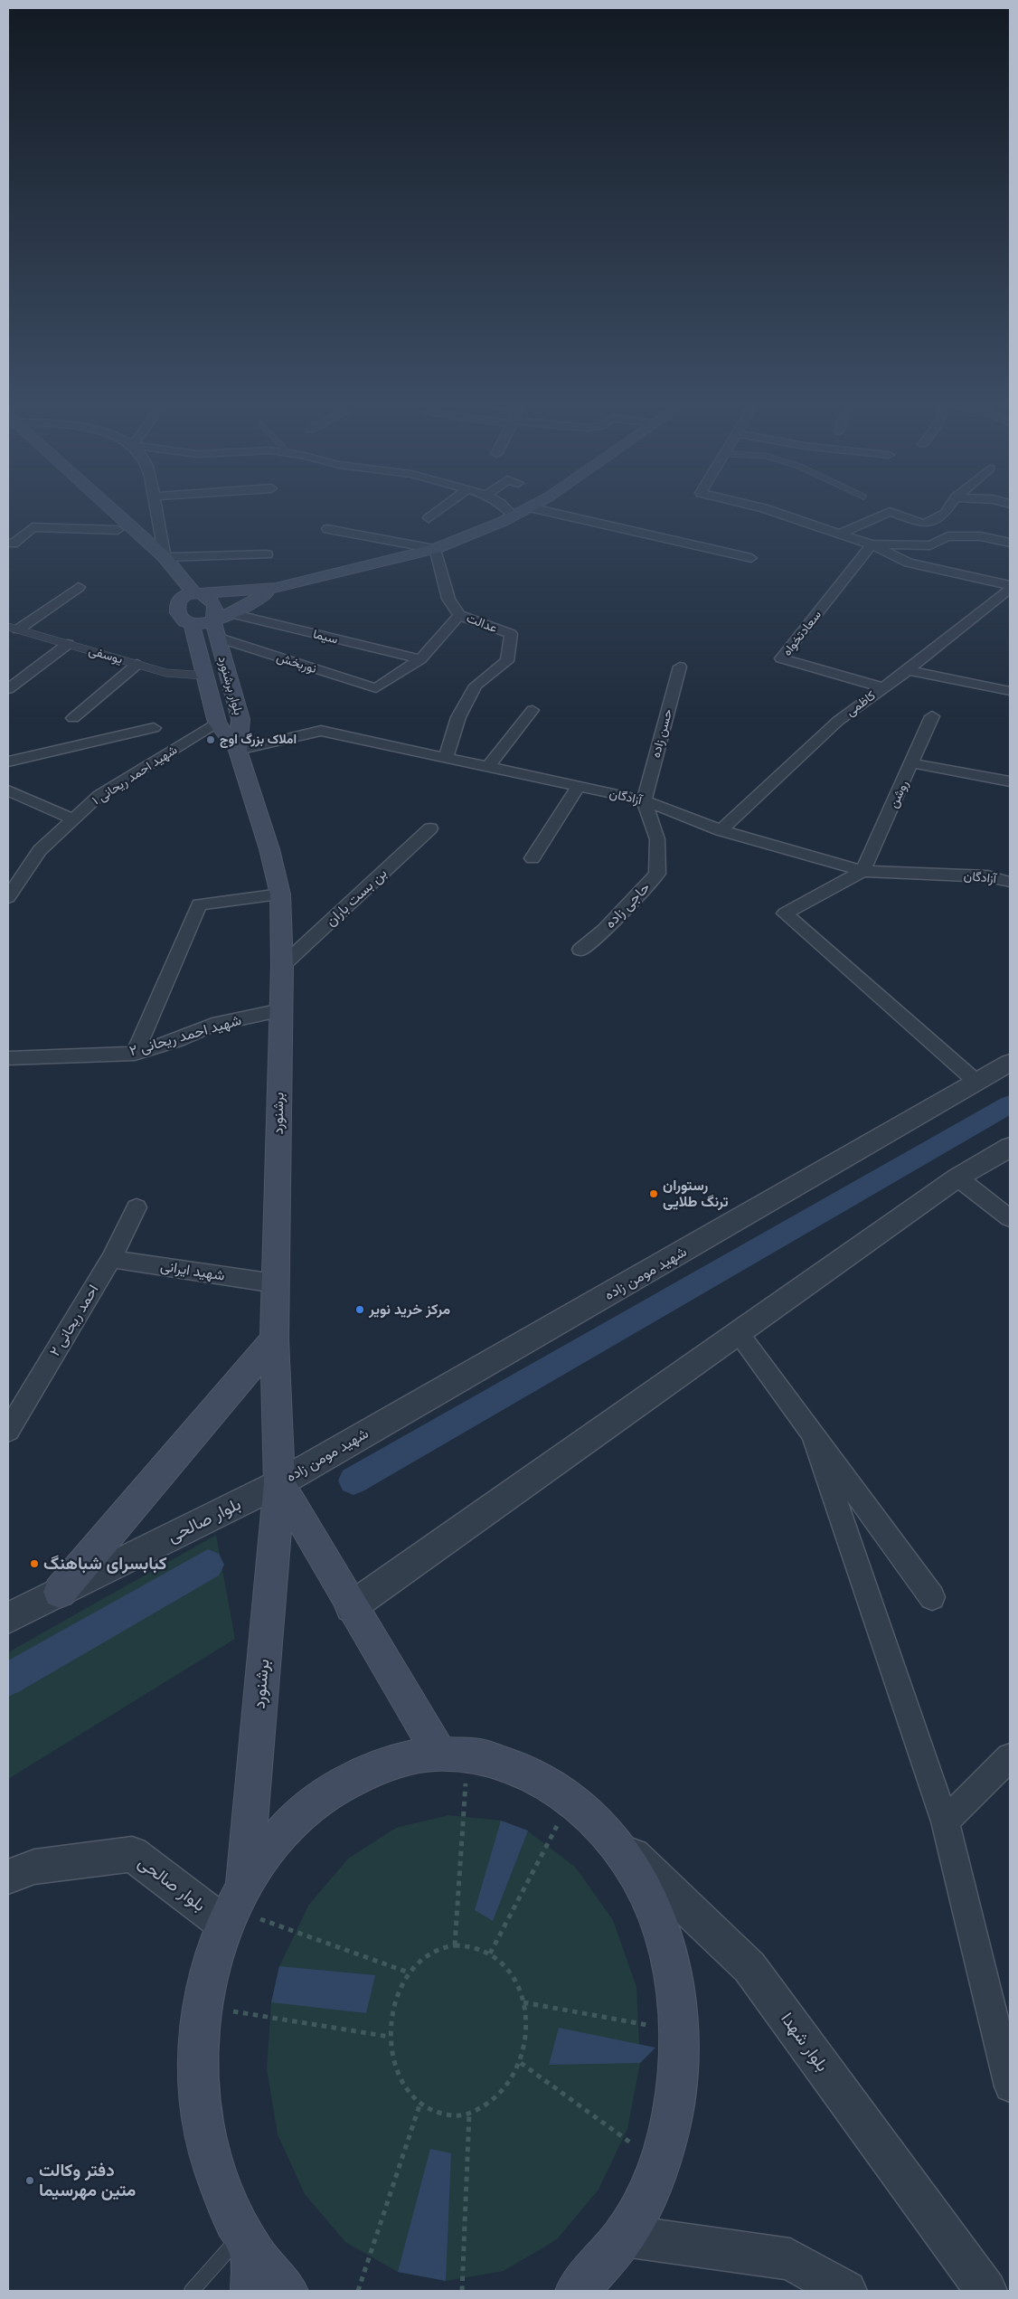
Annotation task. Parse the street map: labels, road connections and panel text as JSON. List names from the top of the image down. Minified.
{"streets":{"main road":["بلوار برشنورد","برشنورد"],"street":["عدالت","سعادتخواه","سیما","نوربخش","کاظمی","حسن زاده","شهید احمد ریحانی ۱","روشن","آزادگان","بن بست باران","حاجی زاده","شهید احمد ریحانی ۲","شهید ایرانی","شهید مومن زاده","احمد ریحانی ۲","بلوار صالحی","بلوار شهدا"],"lane":["یوسفی"]},"crossings":[["عدالت","آزادگان"],["سعادتخواه","کاظمی"],["سیما","نوربخش"],["یوسفی","بلوار برشنورد"],["نوربخش","بلوار برشنورد"],["بلوار برشنورد","شهید احمد ریحانی ۱"],["بلوار برشنورد","آزادگان"],["بلوار برشنورد","برشنورد"],["کاظمی","آزادگان"],["حسن زاده","آزادگان"],["حسن زاده","حاجی زاده"],["روشن","آزادگان"],["آزادگان","حاجی زاده"],["آزادگان","برشنورد"],["بن بست باران","برشنورد"],["شهید احمد ریحانی ۲","برشنورد"],["برشنورد","شهید ایرانی"],["برشنورد","شهید مومن زاده"],["برشنورد","بلوار صالحی"],["شهید ایرانی","احمد ریحانی ۲"],["شهید مومن زاده","بلوار صالحی"]],"places":["املاک بزرگ اوج","رستوران ترنگ طلایی","مرکز خرید نویر","کبابسرای شباهنگ","دفتر وکالت متین مهرسیما"]}
